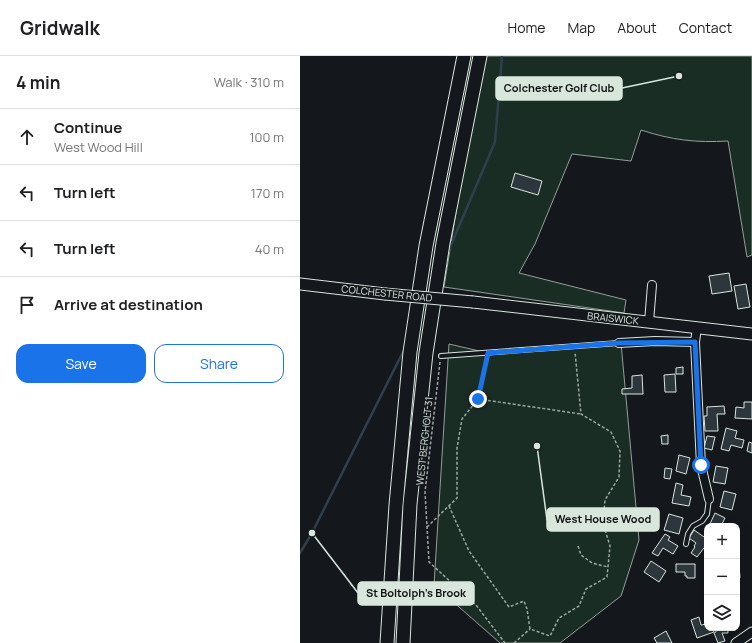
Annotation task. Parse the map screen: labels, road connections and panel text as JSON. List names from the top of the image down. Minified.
{"streets":{"main road":["COLCHESTER ROAD","BRAISWICK"],"path":["WEST BERGHOLT 31"]},"crossings":[["COLCHESTER ROAD","BRAISWICK"]],"places":["Colchester Golf Club","West House Wood","St Boltolph's Brook"],"page":{"header":"Gridwalk","nav":["Home","Map","About","Contact"],"heading":["4 min","Walk · 310 m"],"list":[["Continue","West Wood Hill","100 m"],["Turn left","170 m"],["Turn left","40 m"],"Arrive at destination"],"buttons":["Save","Share"],"map_buttons":["+","−"]}}
